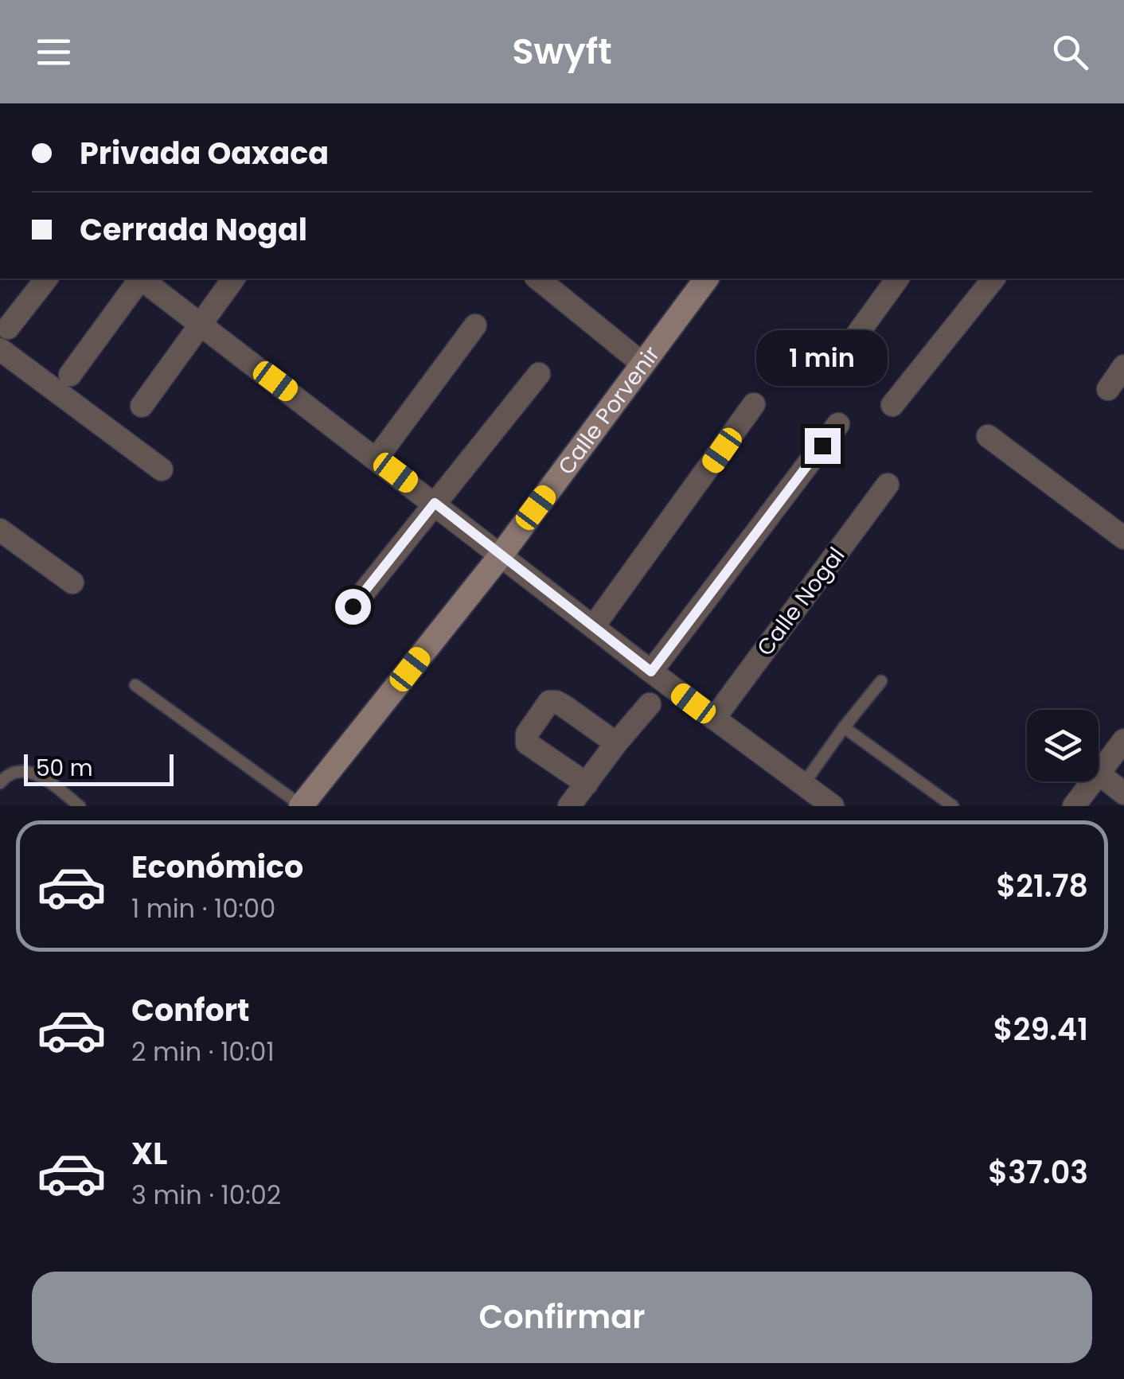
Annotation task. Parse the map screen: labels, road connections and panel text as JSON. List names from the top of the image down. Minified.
{"streets":{"street":["Calle Porvenir","Calle Nogal"]},"scale_bar":"50 m","page":{"header":"Swyft","banner":["Privada Oaxaca","Cerrada Nogal"],"bubble":"1 min","scale":"50 m","list":[{"name":"Económico","note":"1 min · 10:00","value":"$21.78"},{"name":"Confort","note":"2 min · 10:01","value":"$29.41"},{"name":"XL","note":"3 min · 10:02","value":"$37.03"}],"buttons":"Confirmar"}}
